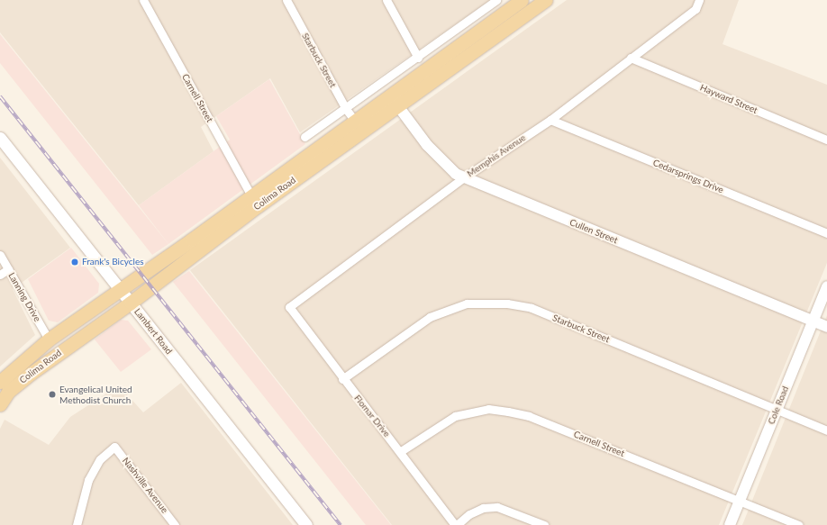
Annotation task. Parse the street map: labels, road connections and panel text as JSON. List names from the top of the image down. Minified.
{"streets":{"main road":["Colima Road","Lambert Road"],"street":["Starbuck Street","Carnell Street","Hayward Street","Memphis Avenue","Cedarsprings Drive","Cullen Street","Lanning Drive","Cole Road","Flomar Drive","Nashville Avenue"]},"crossings":[["Starbuck Street","Colima Road"],["Starbuck Street","Cole Road"],["Starbuck Street","Flomar Drive"],["Carnell Street","Colima Road"],["Carnell Street","Cole Road"],["Carnell Street","Flomar Drive"],["Hayward Street","Memphis Avenue"],["Memphis Avenue","Cedarsprings Drive"],["Memphis Avenue","Cullen Street"],["Memphis Avenue","Flomar Drive"],["Colima Road","Cullen Street"],["Colima Road","Lanning Drive"],["Colima Road","Lambert Road"],["Cullen Street","Cole Road"]],"places":["Frank's Bicycles","Evangelical United Methodist Church"]}
